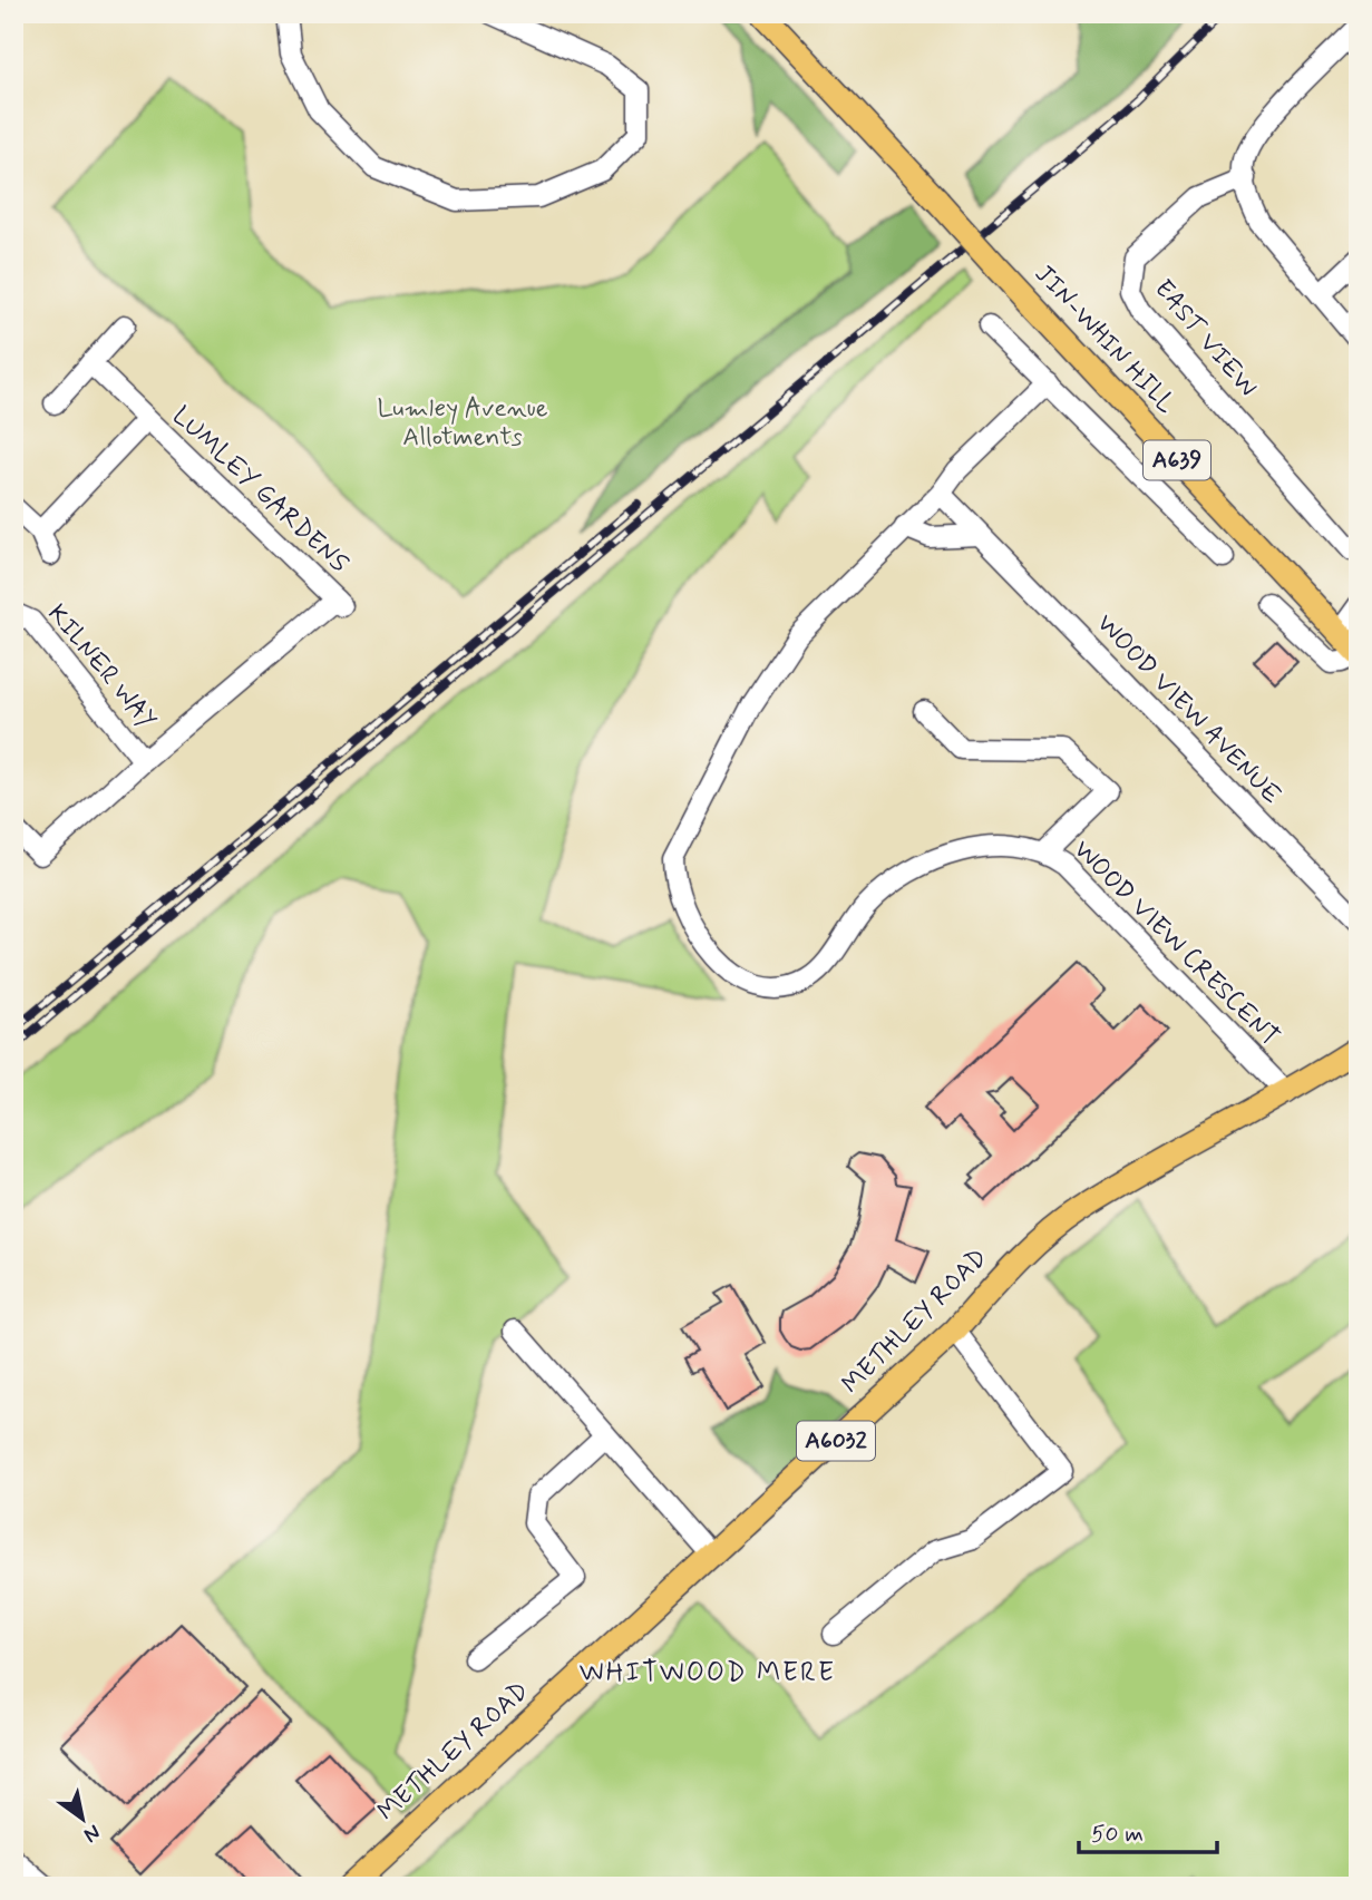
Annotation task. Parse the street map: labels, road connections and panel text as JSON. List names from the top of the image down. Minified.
{"streets":{"main road":["JIN-WHIN HILL","A639","METHLEY ROAD","A6032"],"street":["EAST VIEW","LUMLEY GARDENS","KILNER WAY","WOOD VIEW AVENUE","WOOD VIEW CRESCENT"]},"crossings":[["LUMLEY GARDENS","KILNER WAY"],["WOOD VIEW CRESCENT","METHLEY ROAD"]],"districts":["WHITWOOD MERE"],"parks":["Lumley Avenue Allotments"],"scale_bar":"50 m","north":"bottom right"}
